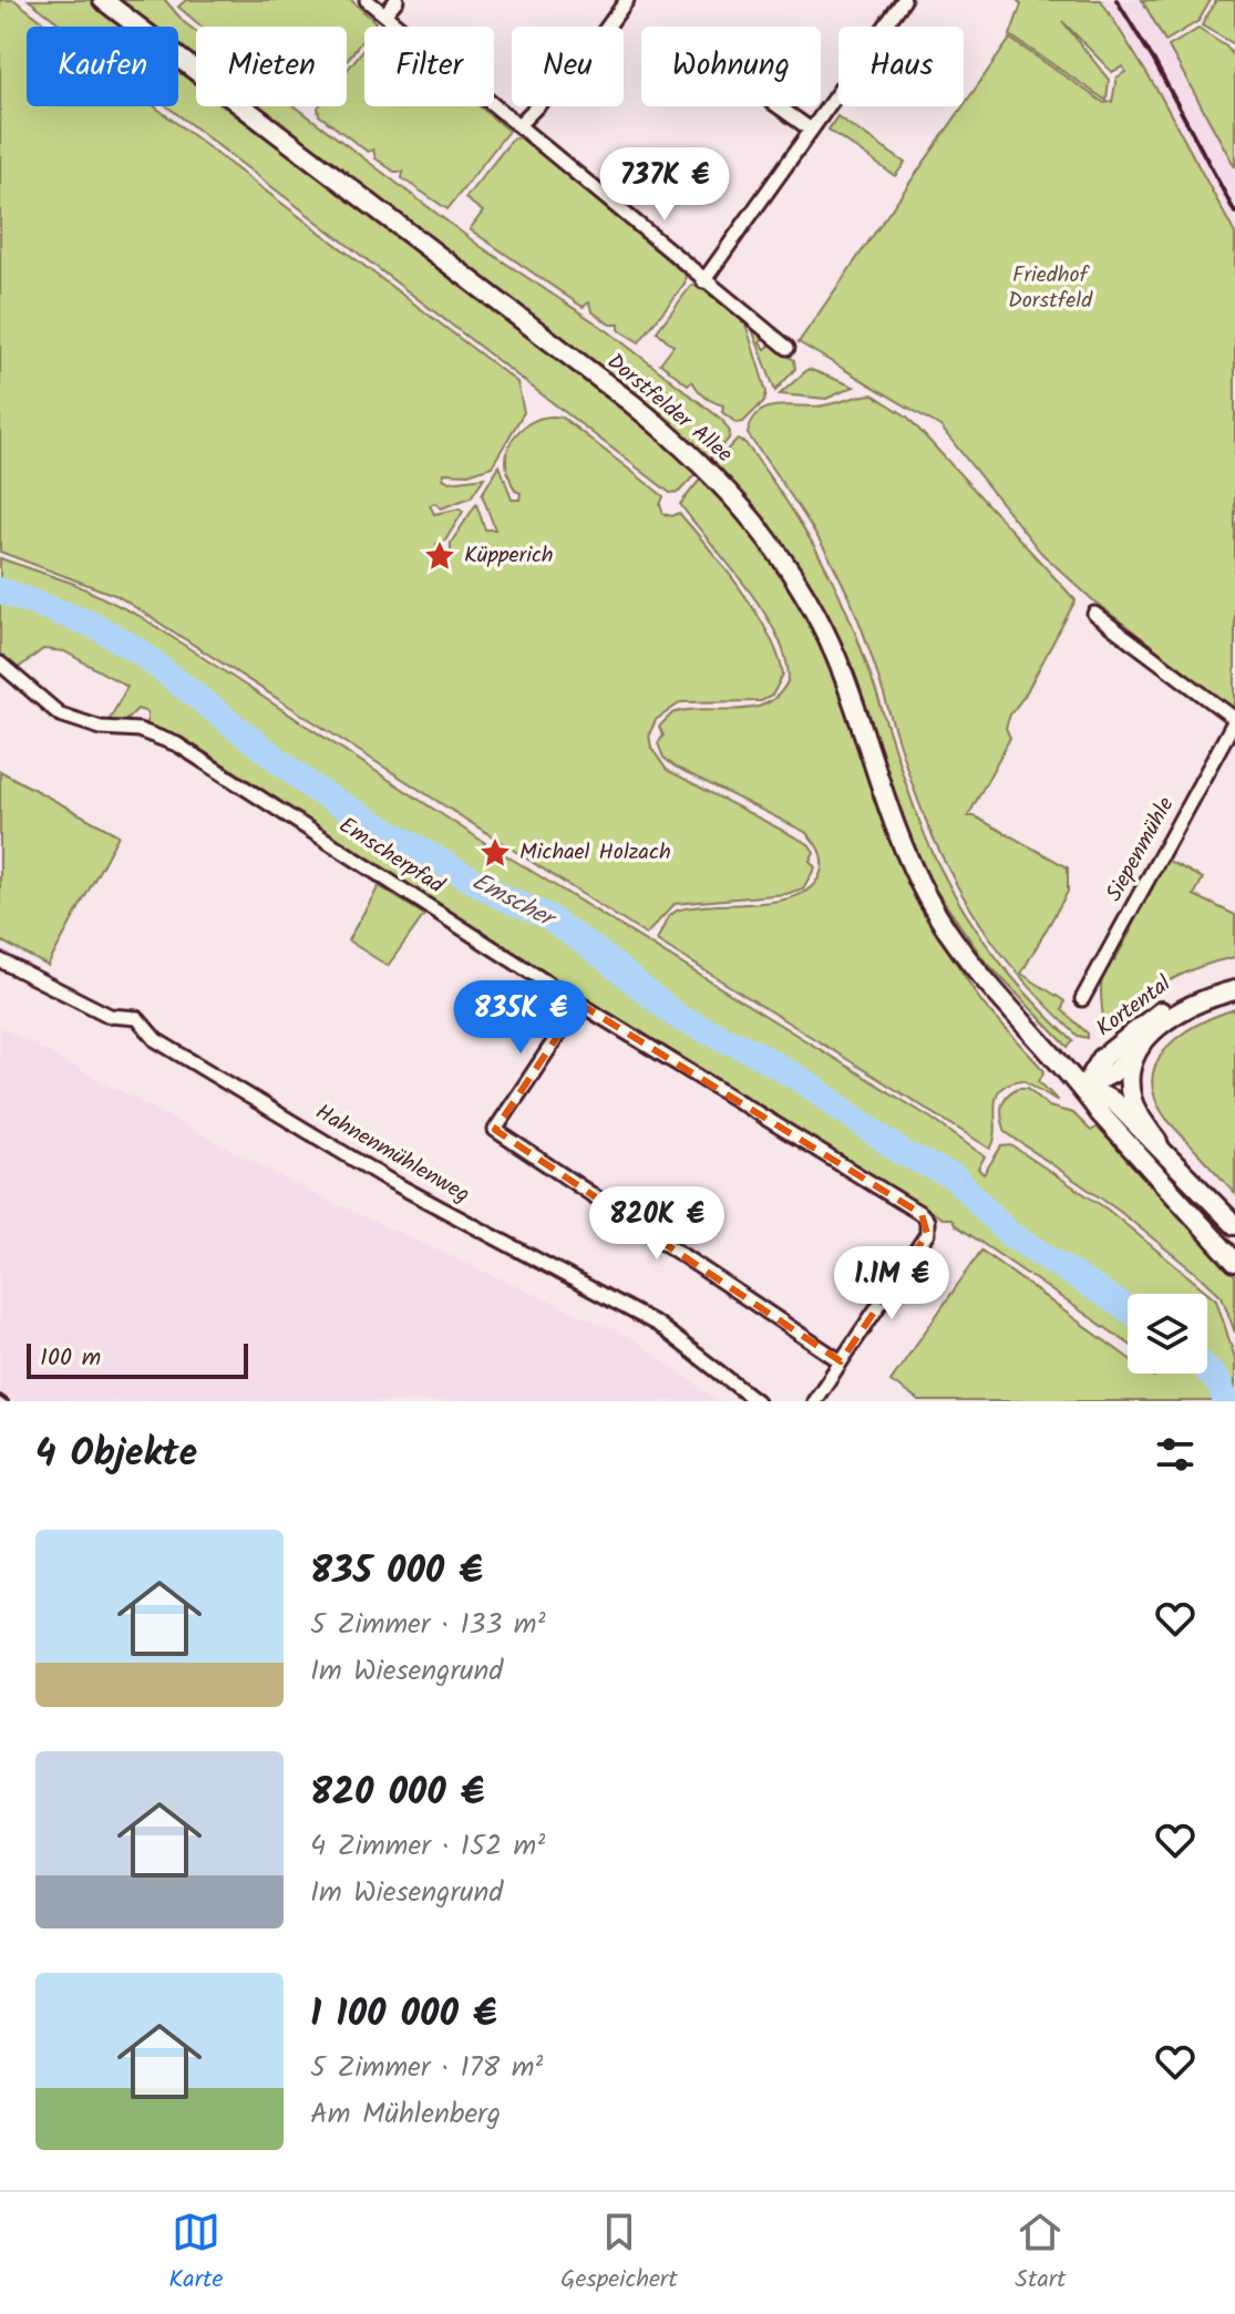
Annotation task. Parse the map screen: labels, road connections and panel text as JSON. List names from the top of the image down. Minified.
{"streets":{"main road":["Dorstfelder Allee","Kortental"],"street":["Siepenmühle","Emscherpfad","Hahnenmühlenweg"]},"crossings":[["Dorstfelder Allee","Kortental"]],"water":["Emscher"],"parks":["Friedhof Dorstfeld"],"places":{"place":["Küpperich","Michael Holzach"]},"scale_bar":"100 m","page":{"chip":["Kaufen","Mieten","Filter","Neu","Wohnung","Haus"],"price":["737K €","835K €","820K €","1.1M €"],"scale":"100 m","heading":"4 Objekte","list":[{"name":"835 000 €","note":"5 Zimmer · 133 m² · Im Wiesengrund"},{"name":"820 000 €","note":"4 Zimmer · 152 m² · Im Wiesengrund"},{"name":"1 100 000 €","note":"5 Zimmer · 178 m² · Am Mühlenberg"}],"tabs":["Karte","Gespeichert","Start"]}}
